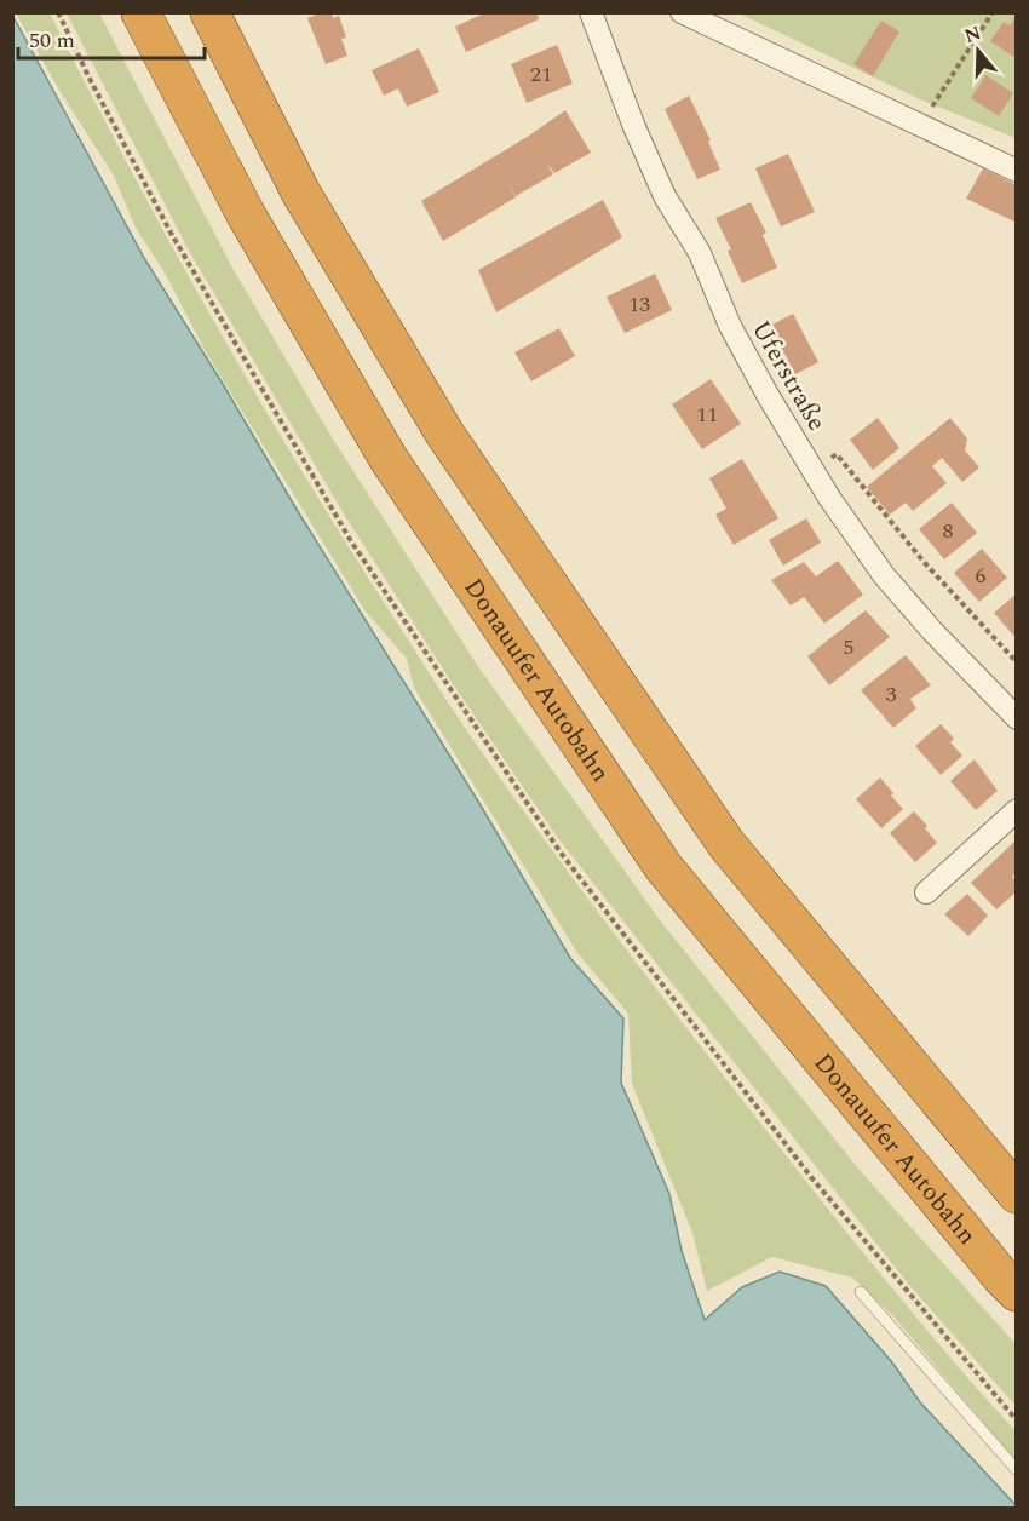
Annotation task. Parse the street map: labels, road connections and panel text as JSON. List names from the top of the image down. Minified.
{"streets":{"highway":["Donauufer Autobahn"],"street":["Uferstraße"]},"house_numbers":["21","13","11","8","6","5","3"],"scale_bar":"50 m","north":"top"}
